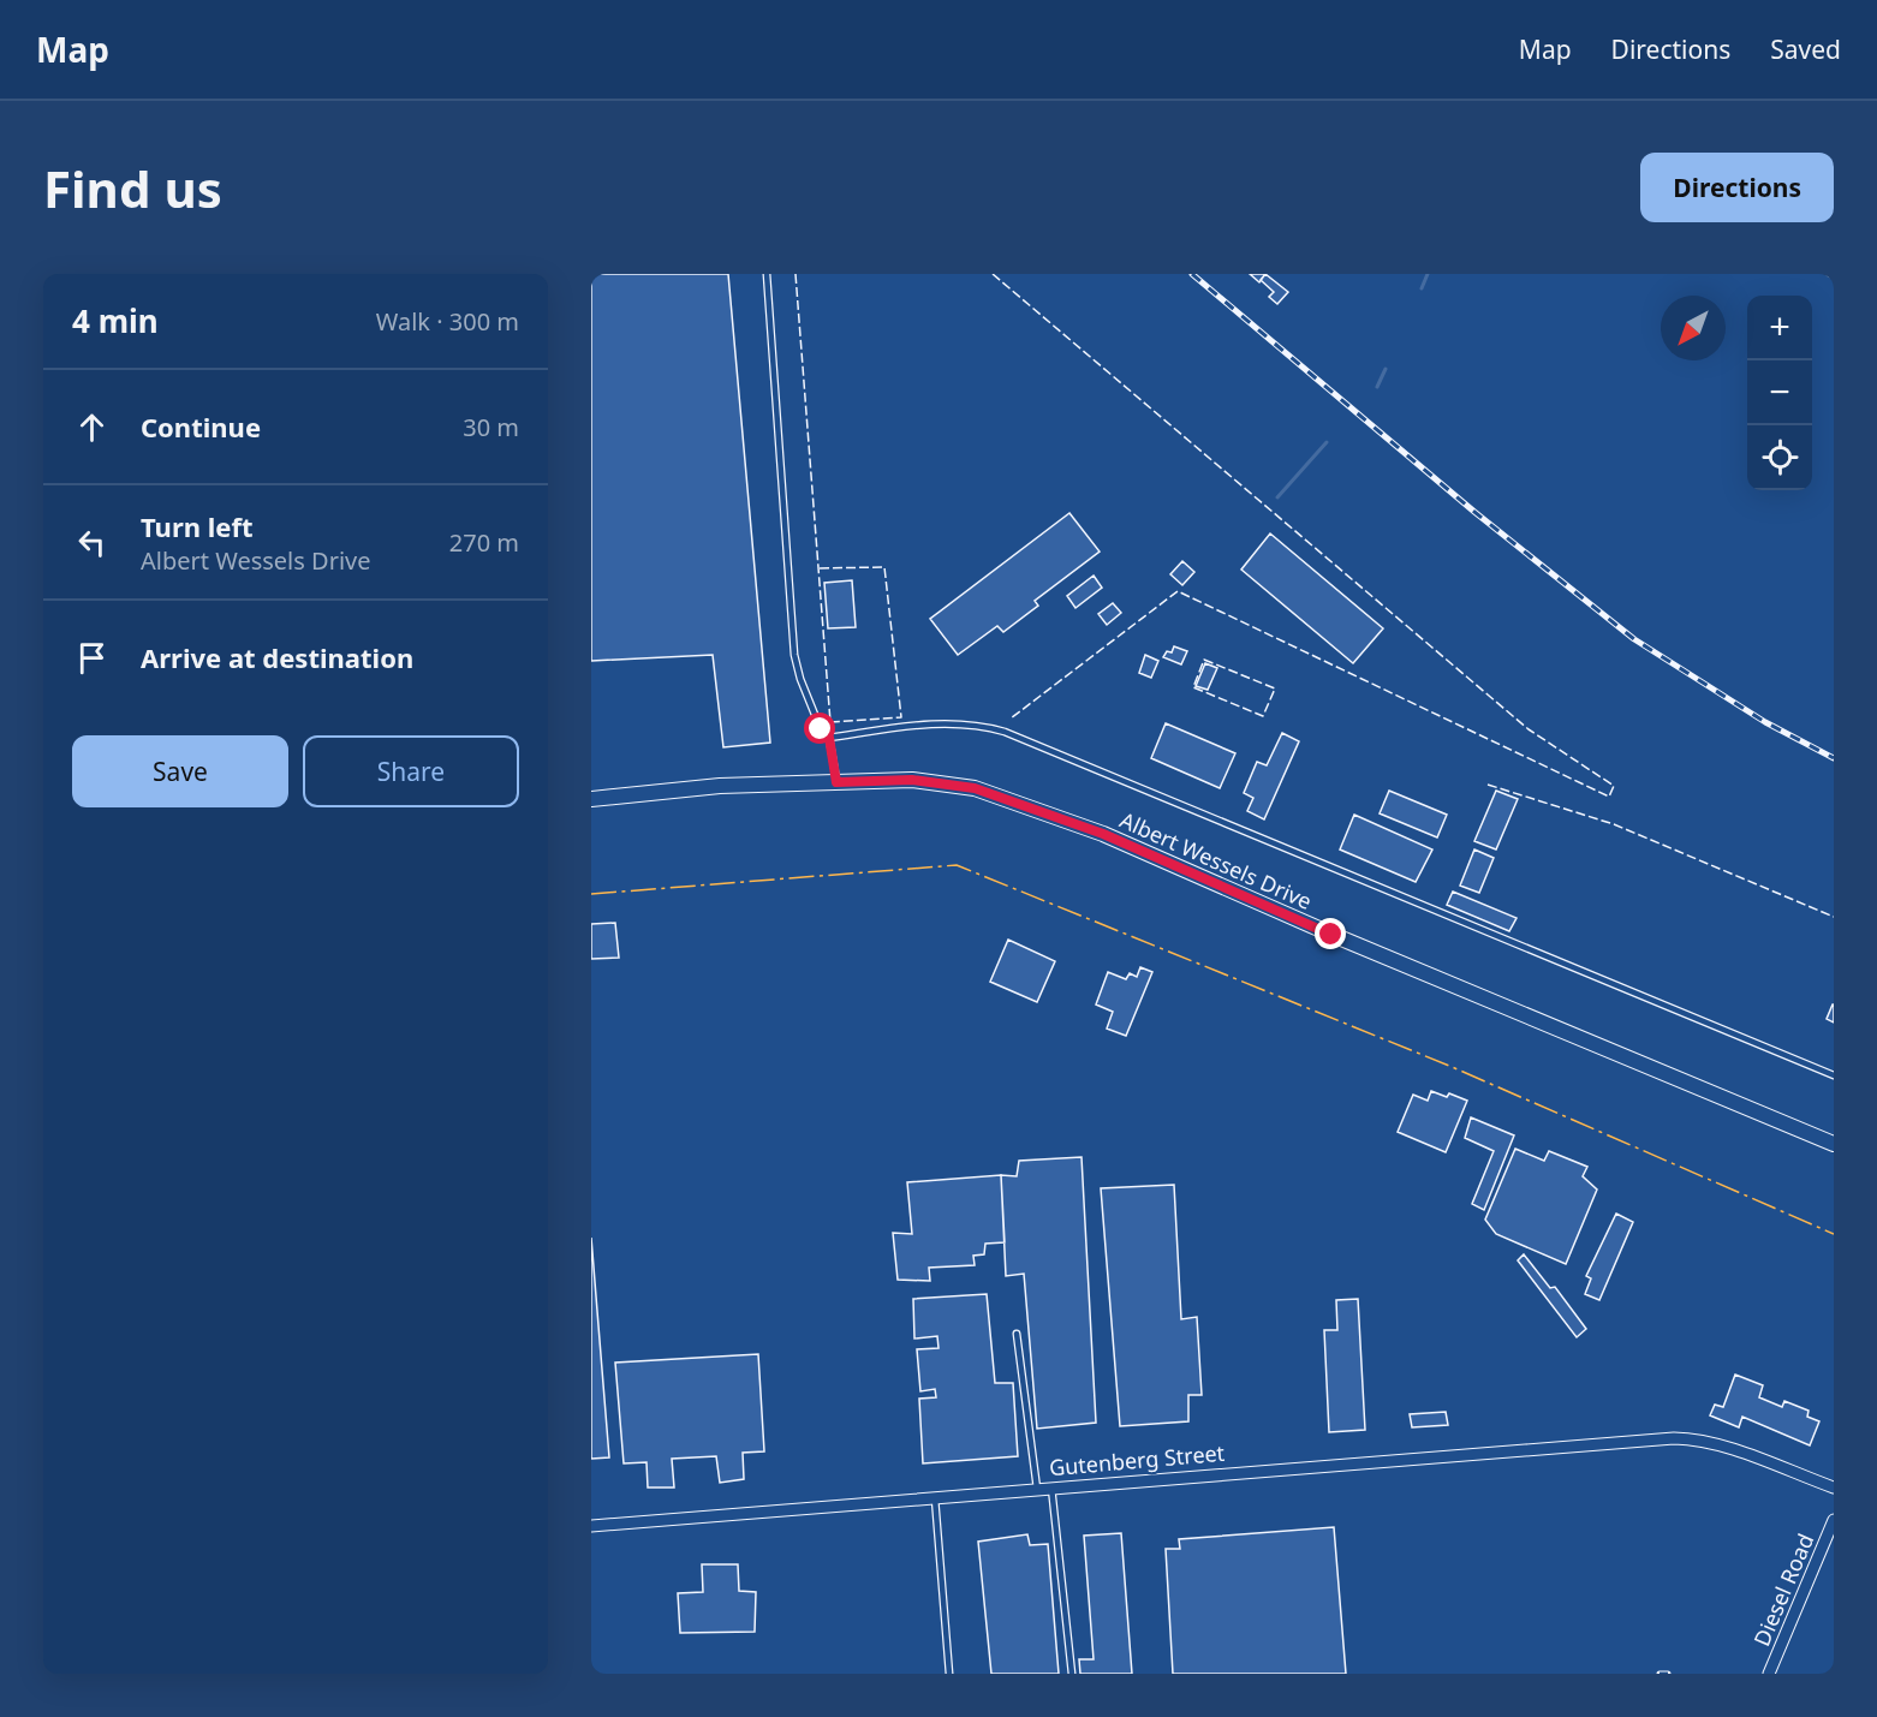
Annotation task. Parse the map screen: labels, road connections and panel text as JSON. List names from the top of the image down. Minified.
{"streets":{"street":["Albert Wessels Drive","Gutenberg Street","Diesel Road"]},"north":"bottom left","page":{"header":"Map","nav":["Map","Directions","Saved"],"buttons":["Directions",["Save","Share"]],"title":"Find us","heading":["4 min","Walk · 300 m"],"map_buttons":["+","−"],"list":[["Continue","30 m"],["Turn left","Albert Wessels Drive","270 m"],"Arrive at destination"]}}
